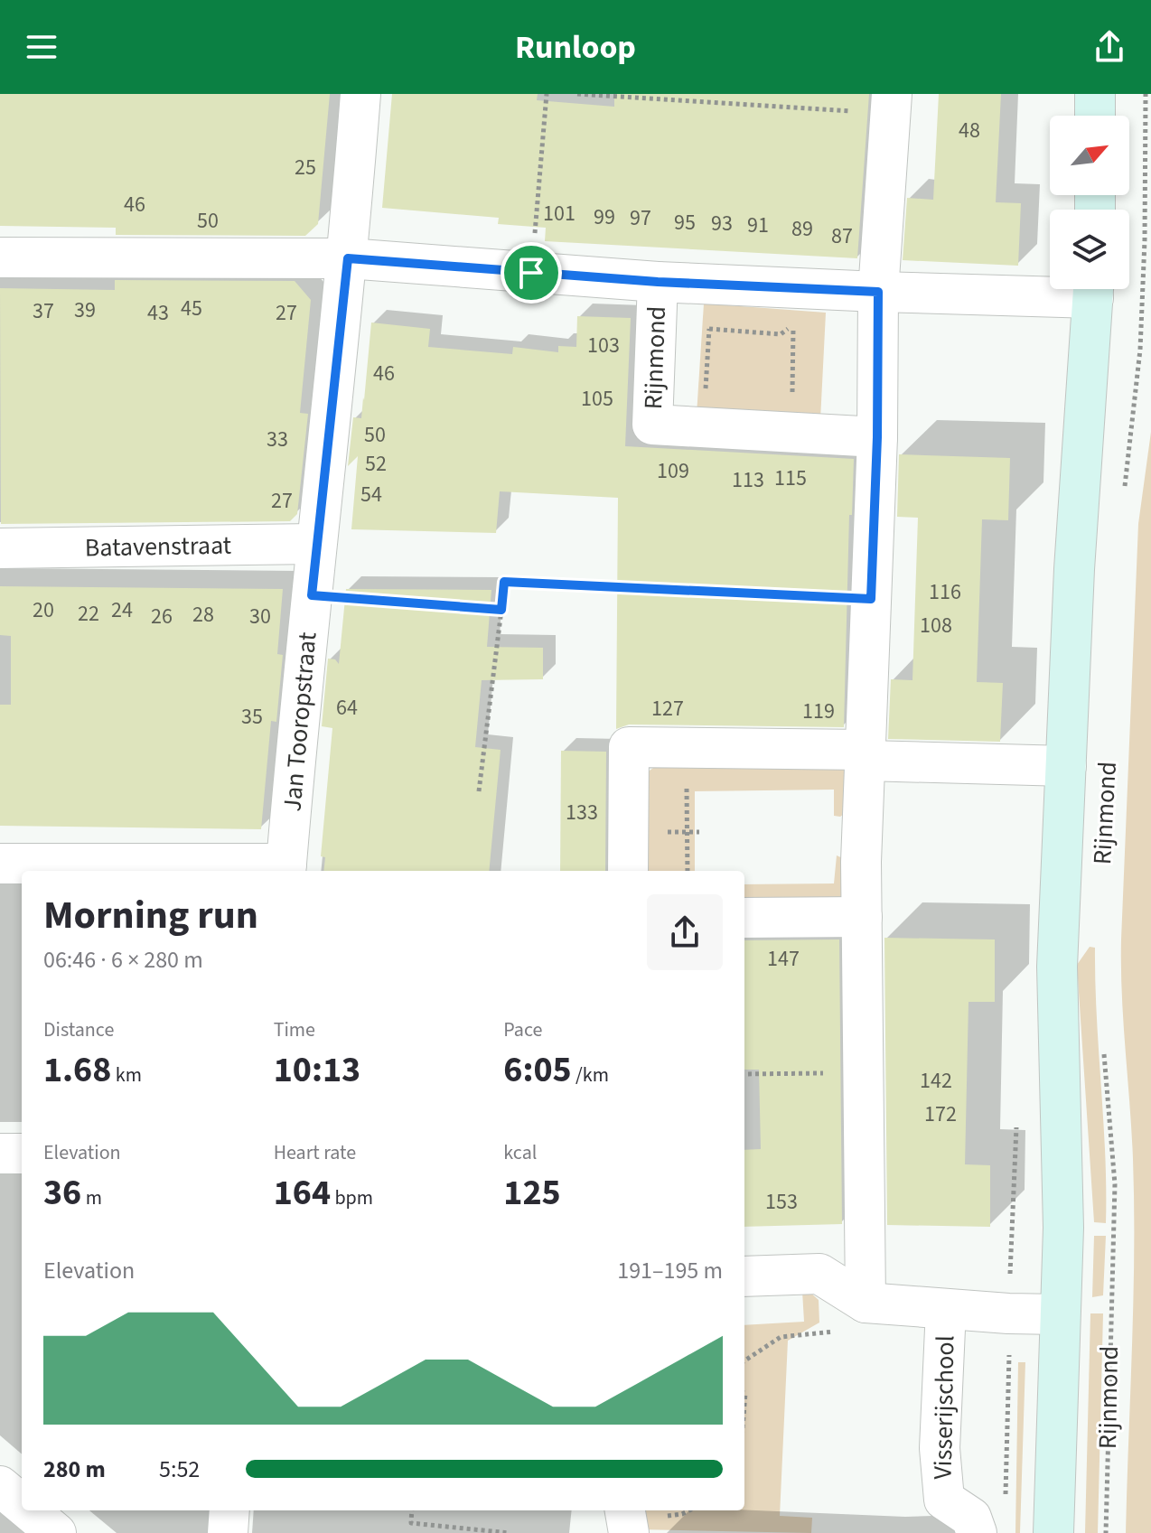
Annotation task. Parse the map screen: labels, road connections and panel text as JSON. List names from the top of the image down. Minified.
{"streets":{"street":["Rijnmond","Batavenstraat","Jan Tooropstraat","Visserijschool"]},"crossings":[["Rijnmond","Jan Tooropstraat"],["Rijnmond","Visserijschool"],["Batavenstraat","Jan Tooropstraat"]],"house_numbers":["48","25","46","101","99","97","50","95","93","91","89","87","45","39","37","43","27","103","46","105","50","33","52","109","115","113","54","27","116","20","24","22","28","26","30","108","64","127","119","35","133","147","142","172","153"],"north":"top right","page":{"header":"Runloop","heading":["Morning run","06:46 · 6 × 280 m"],"stats":[["Distance","1.68 km"],["Time","10:13"],["Pace","6:05 /km"],["Elevation","36 m"],["Heart rate","164 bpm"],["kcal","125"]],"chart":["Elevation","191–195 m"],"list":[{"name":"280 m","note":"5:52"}]}}
